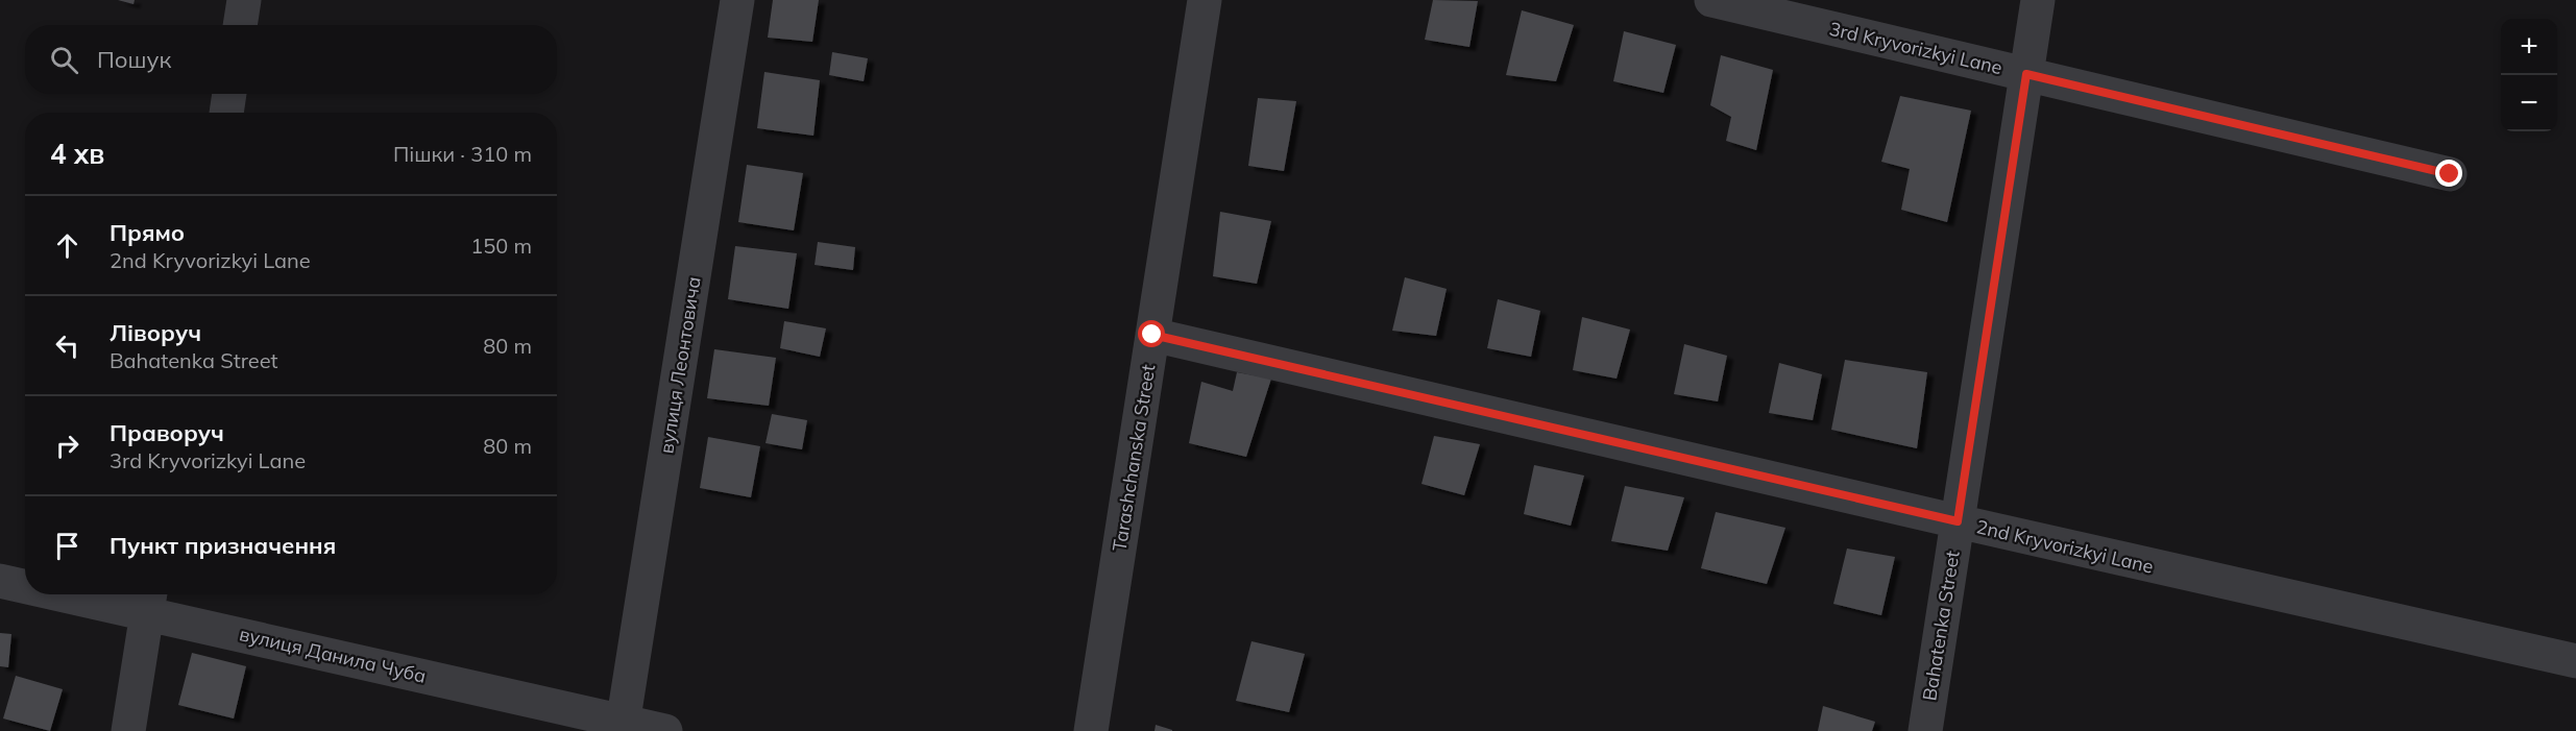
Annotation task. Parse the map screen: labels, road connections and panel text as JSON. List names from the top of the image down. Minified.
{"streets":{"street":["3rd Kryvorizkyi Lane","вулиця Леонтовича","Tarashchanska Street","2nd Kryvorizkyi Lane","Bahatenka Street","вулиця Данила Чуба"]},"crossings":[["3rd Kryvorizkyi Lane","Bahatenka Street"],["вулиця Леонтовича","вулиця Данила Чуба"],["Tarashchanska Street","2nd Kryvorizkyi Lane"],["2nd Kryvorizkyi Lane","Bahatenka Street"]],"page":{"map_buttons":["+","−"],"search":"Пошук","heading":["4 хв","Пішки · 310 m"],"list":[["Прямо","2nd Kryvorizkyi Lane","150 m"],["Ліворуч","Bahatenka Street","80 m"],["Праворуч","3rd Kryvorizkyi Lane","80 m"],"Пункт призначення"]}}
